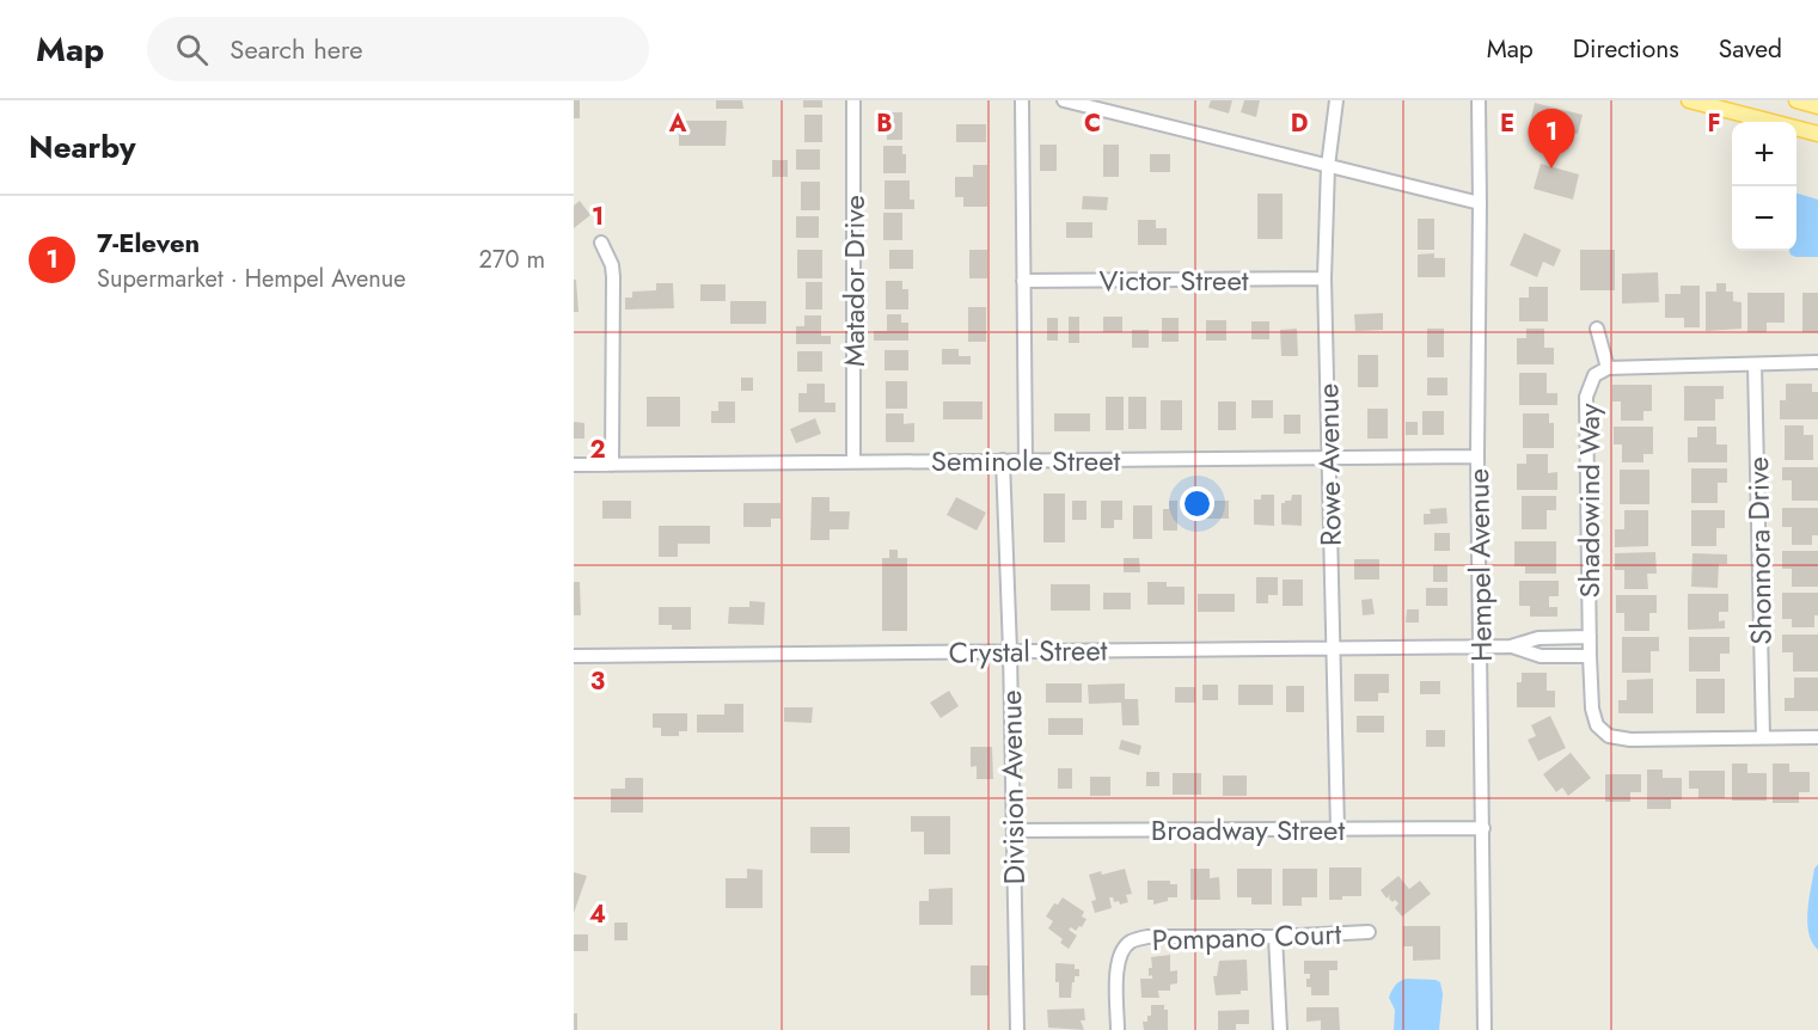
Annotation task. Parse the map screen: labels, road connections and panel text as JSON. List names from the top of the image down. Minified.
{"streets":{"street":["Victor Street","Matador Drive","Seminole Street","Rowe Avenue","Shadowind Way","Shonnora Drive","Hempel Avenue","Crystal Street","Division Avenue","Broadway Street","Pompano Court"]},"crossings":[["Victor Street","Rowe Avenue"],["Matador Drive","Seminole Street"],["Seminole Street","Rowe Avenue"],["Seminole Street","Hempel Avenue"],["Seminole Street","Division Avenue"],["Rowe Avenue","Crystal Street"],["Rowe Avenue","Broadway Street"],["Shadowind Way","Shonnora Drive"],["Shadowind Way","Hempel Avenue"],["Shadowind Way","Crystal Street"],["Hempel Avenue","Crystal Street"],["Hempel Avenue","Broadway Street"],["Crystal Street","Division Avenue"],["Division Avenue","Broadway Street"]],"page":{"header":"Map","search":"Search here","nav":["Map","Directions","Saved"],"heading":"Nearby","pins":"1","map_buttons":["+","−"],"list":[{"mark":"1","name":"7-Eleven","note":"Supermarket · Hempel Avenue","value":"270 m"}]},"grid":{"columns":["A","B","C","D","E","F"],"rows":["1","2","3","4"]}}
